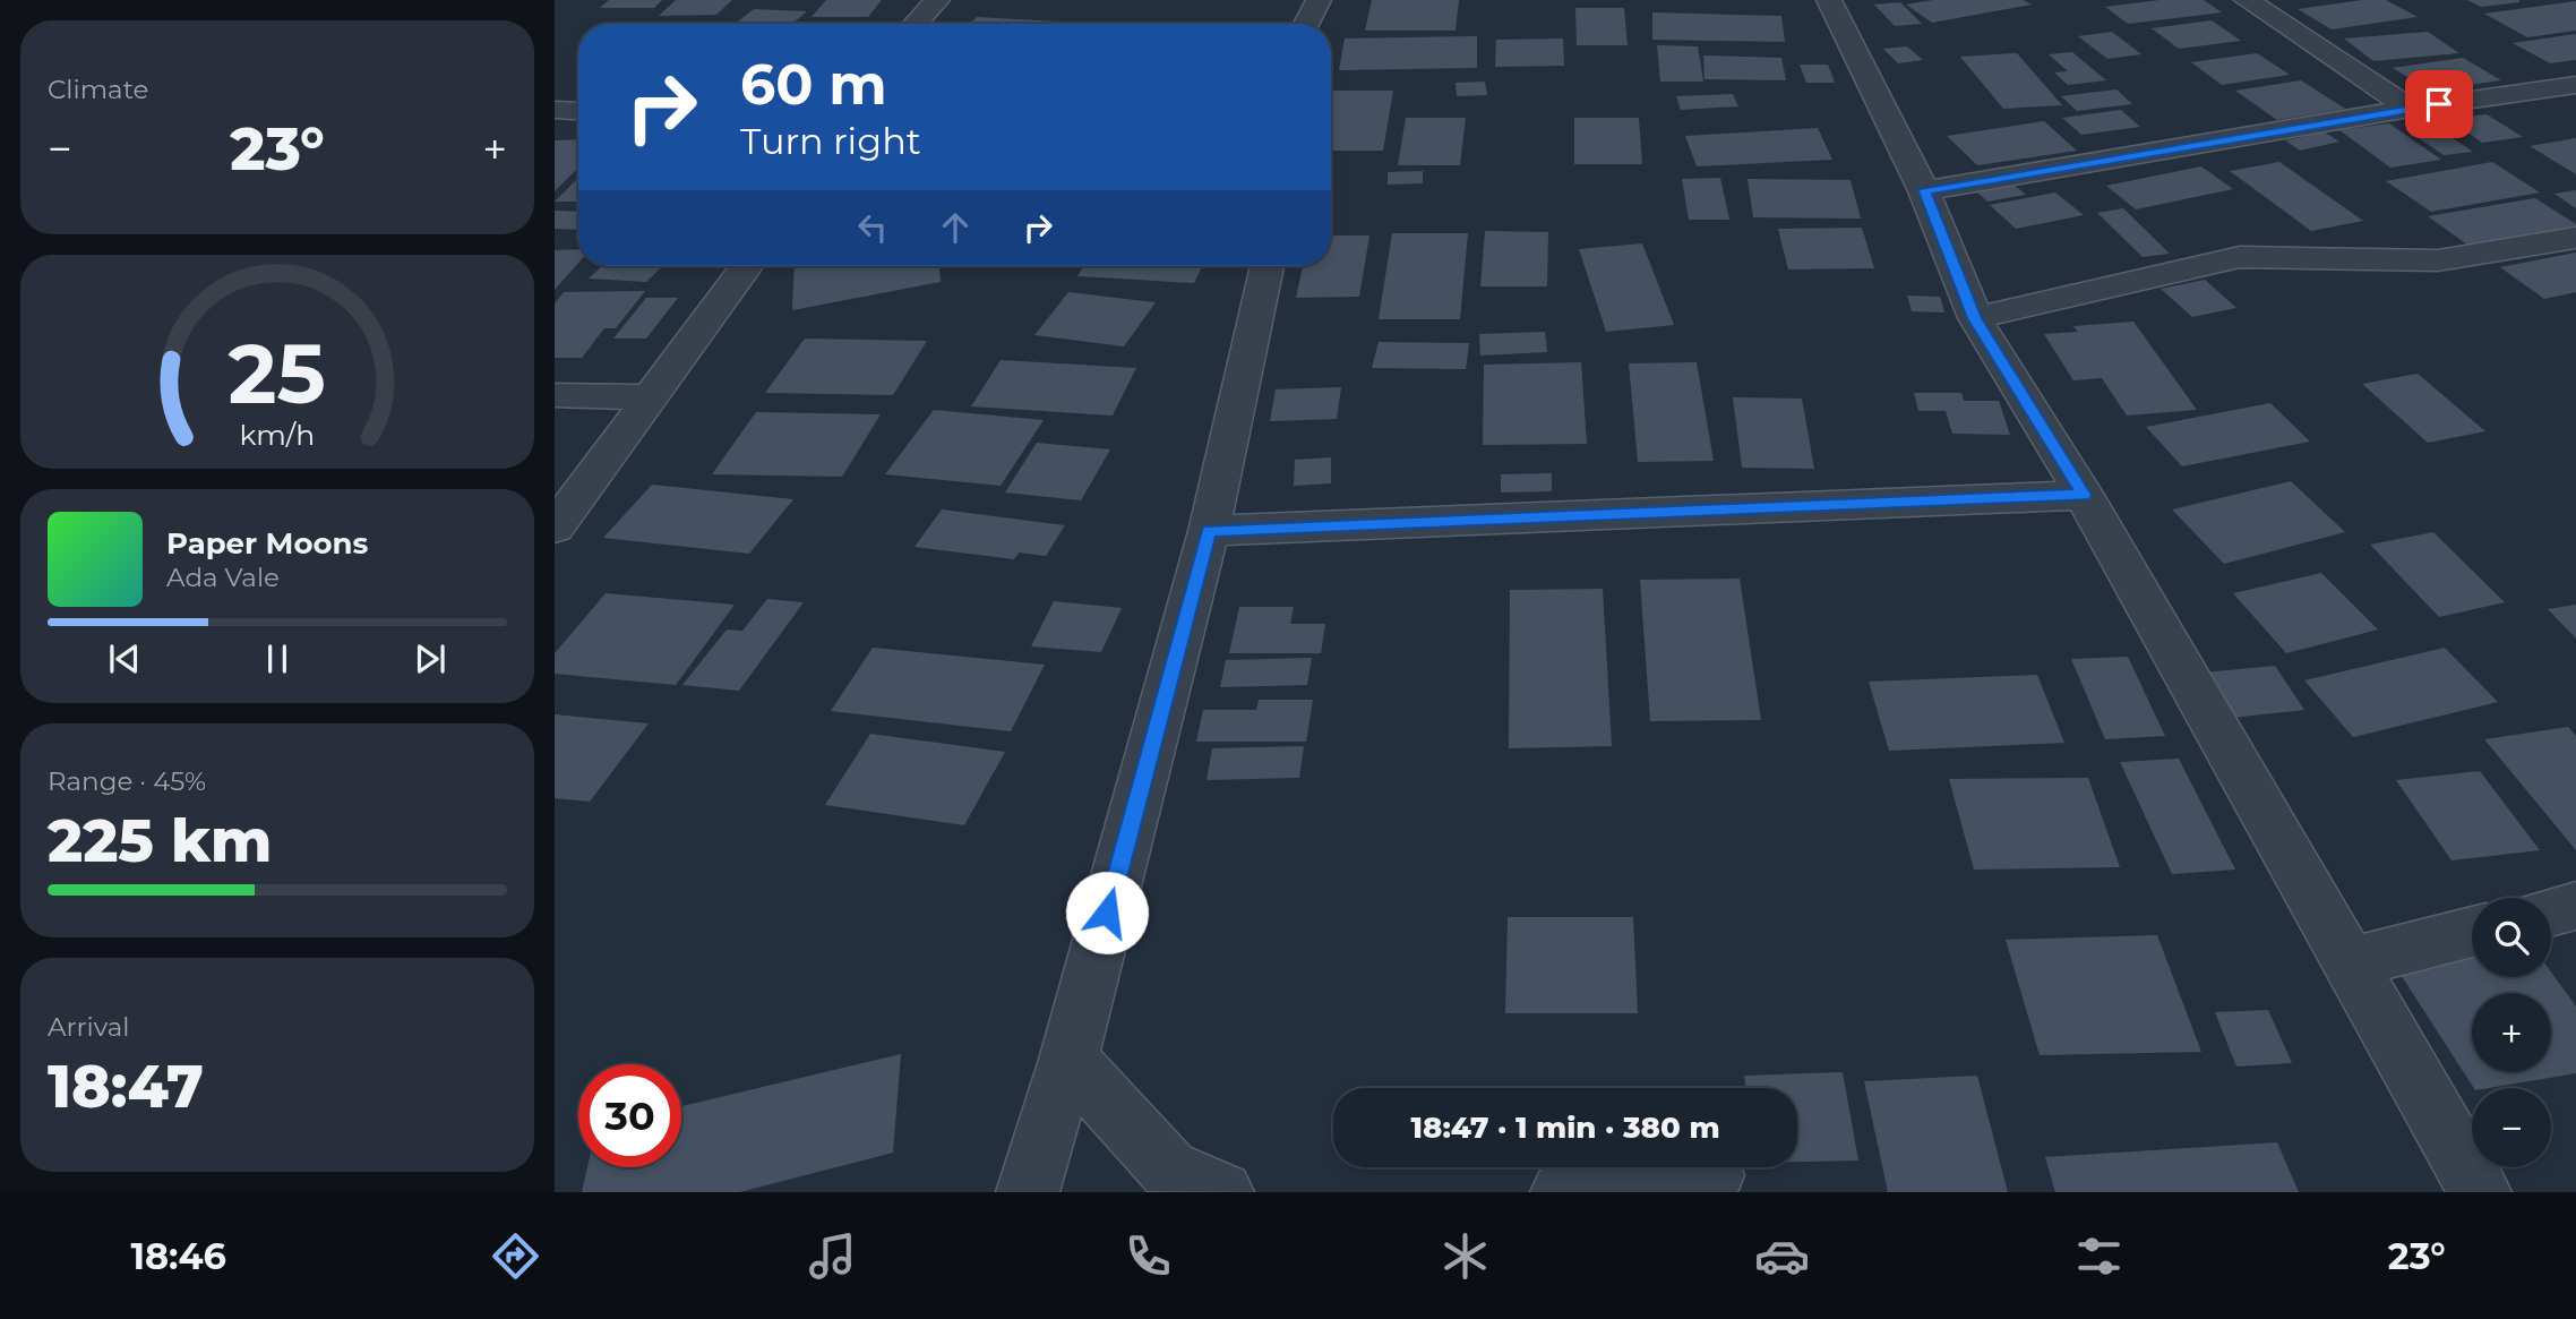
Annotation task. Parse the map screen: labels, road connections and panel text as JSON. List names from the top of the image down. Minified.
{"page":{"tile":["Climate",["Range · 45%","225 km"],["Arrival","18:47"]],"turn":["60 m","Turn right"],"heat":["−","23°","+"],"song":["Paper Moons","Ada Vale"],"map_buttons":["+","−"],"limit":"30","trip":"18:47 · 1 min · 380 m","tabs":["18:46","23°"],"gauge":["25","km/h"]}}
